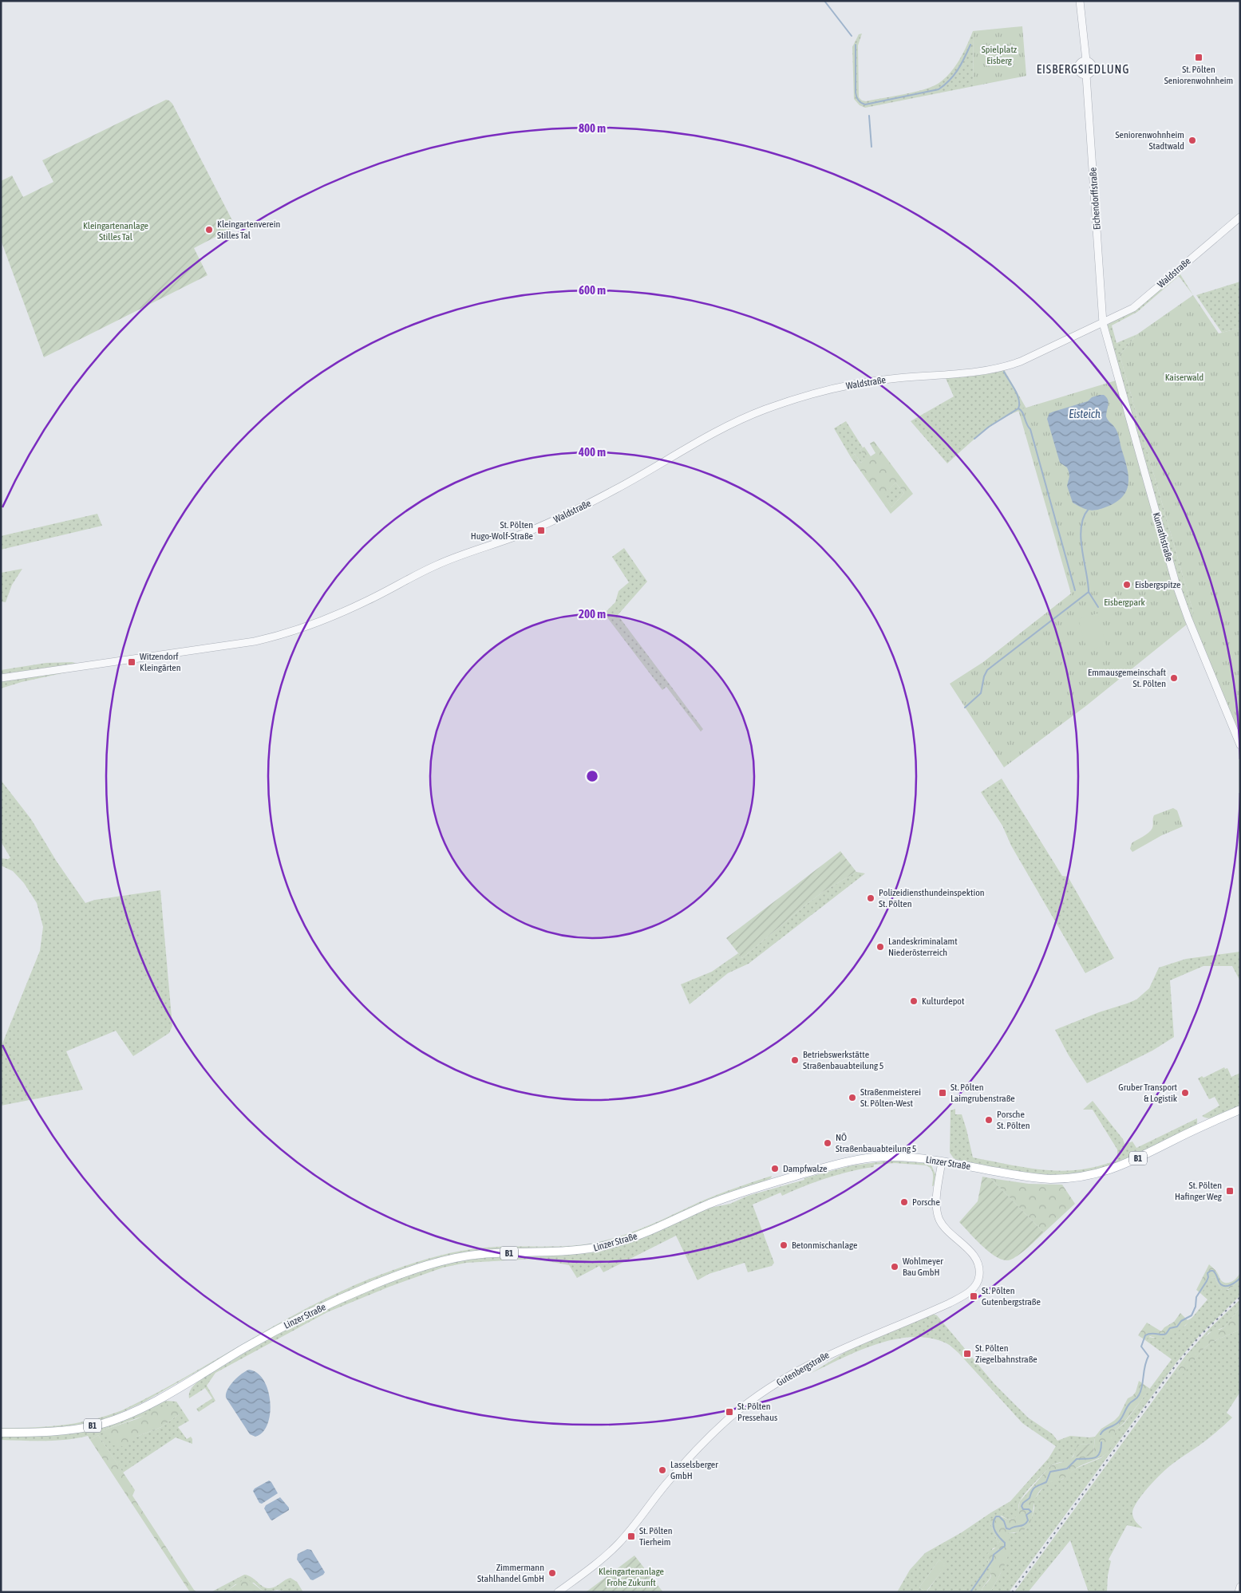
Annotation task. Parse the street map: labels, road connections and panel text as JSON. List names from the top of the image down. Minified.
{"streets":{"main road":["B1","Linzer Straße"],"street":["Eichendorffstraße","Waldstraße","Kunrathstraße","Gutenbergstraße"]},"crossings":[["Eichendorffstraße","Waldstraße"],["Eichendorffstraße","Kunrathstraße"],["Waldstraße","Kunrathstraße"],["Linzer Straße","Gutenbergstraße"]],"districts":["EISBERGSIEDLUNG"],"water":["Eisteich"],"parks":["Spielplatz Eisberg","Kleingartenanlage Stilles Tal","Kaiserwald","Eisbergpark","Kleingartenanlage Frohe Zukunft"],"places":{"transit":["St. Pölten Seniorenwohnheim","St. Pölten Hugo-Wolf-Straße","Witzendorf Kleingärten","St. Pölten Laimgrubenstraße","St. Pölten Hafinger Weg","St. Pölten Gutenbergstraße","St. Pölten Ziegelbahnstraße","St. Pölten Pressehaus","St. Pölten Tierheim"],"other":["Seniorenwohnheim Stadtwald","Kleingartenverein Stilles Tal","Eisbergspitze","Emmausgemeinschaft St. Pölten","Polizeidiensthundeinspektion St. Pölten","Landeskriminalamt Niederösterreich","Kulturdepot","Betriebswerkstätte Straßenbauabteilung 5","Gruber Transport & Logistik","Straßenmeisterei St. Pölten-West","Porsche St. Pölten","NÖ Straßenbauabteilung 5","Dampfwalze","Porsche","Betonmischanlage","Wohlmeyer Bau GmbH","Lasselsberger GmbH","Zimmermann Stahlhandel GmbH"]},"rings":["800 m","600 m","400 m","200 m"]}
